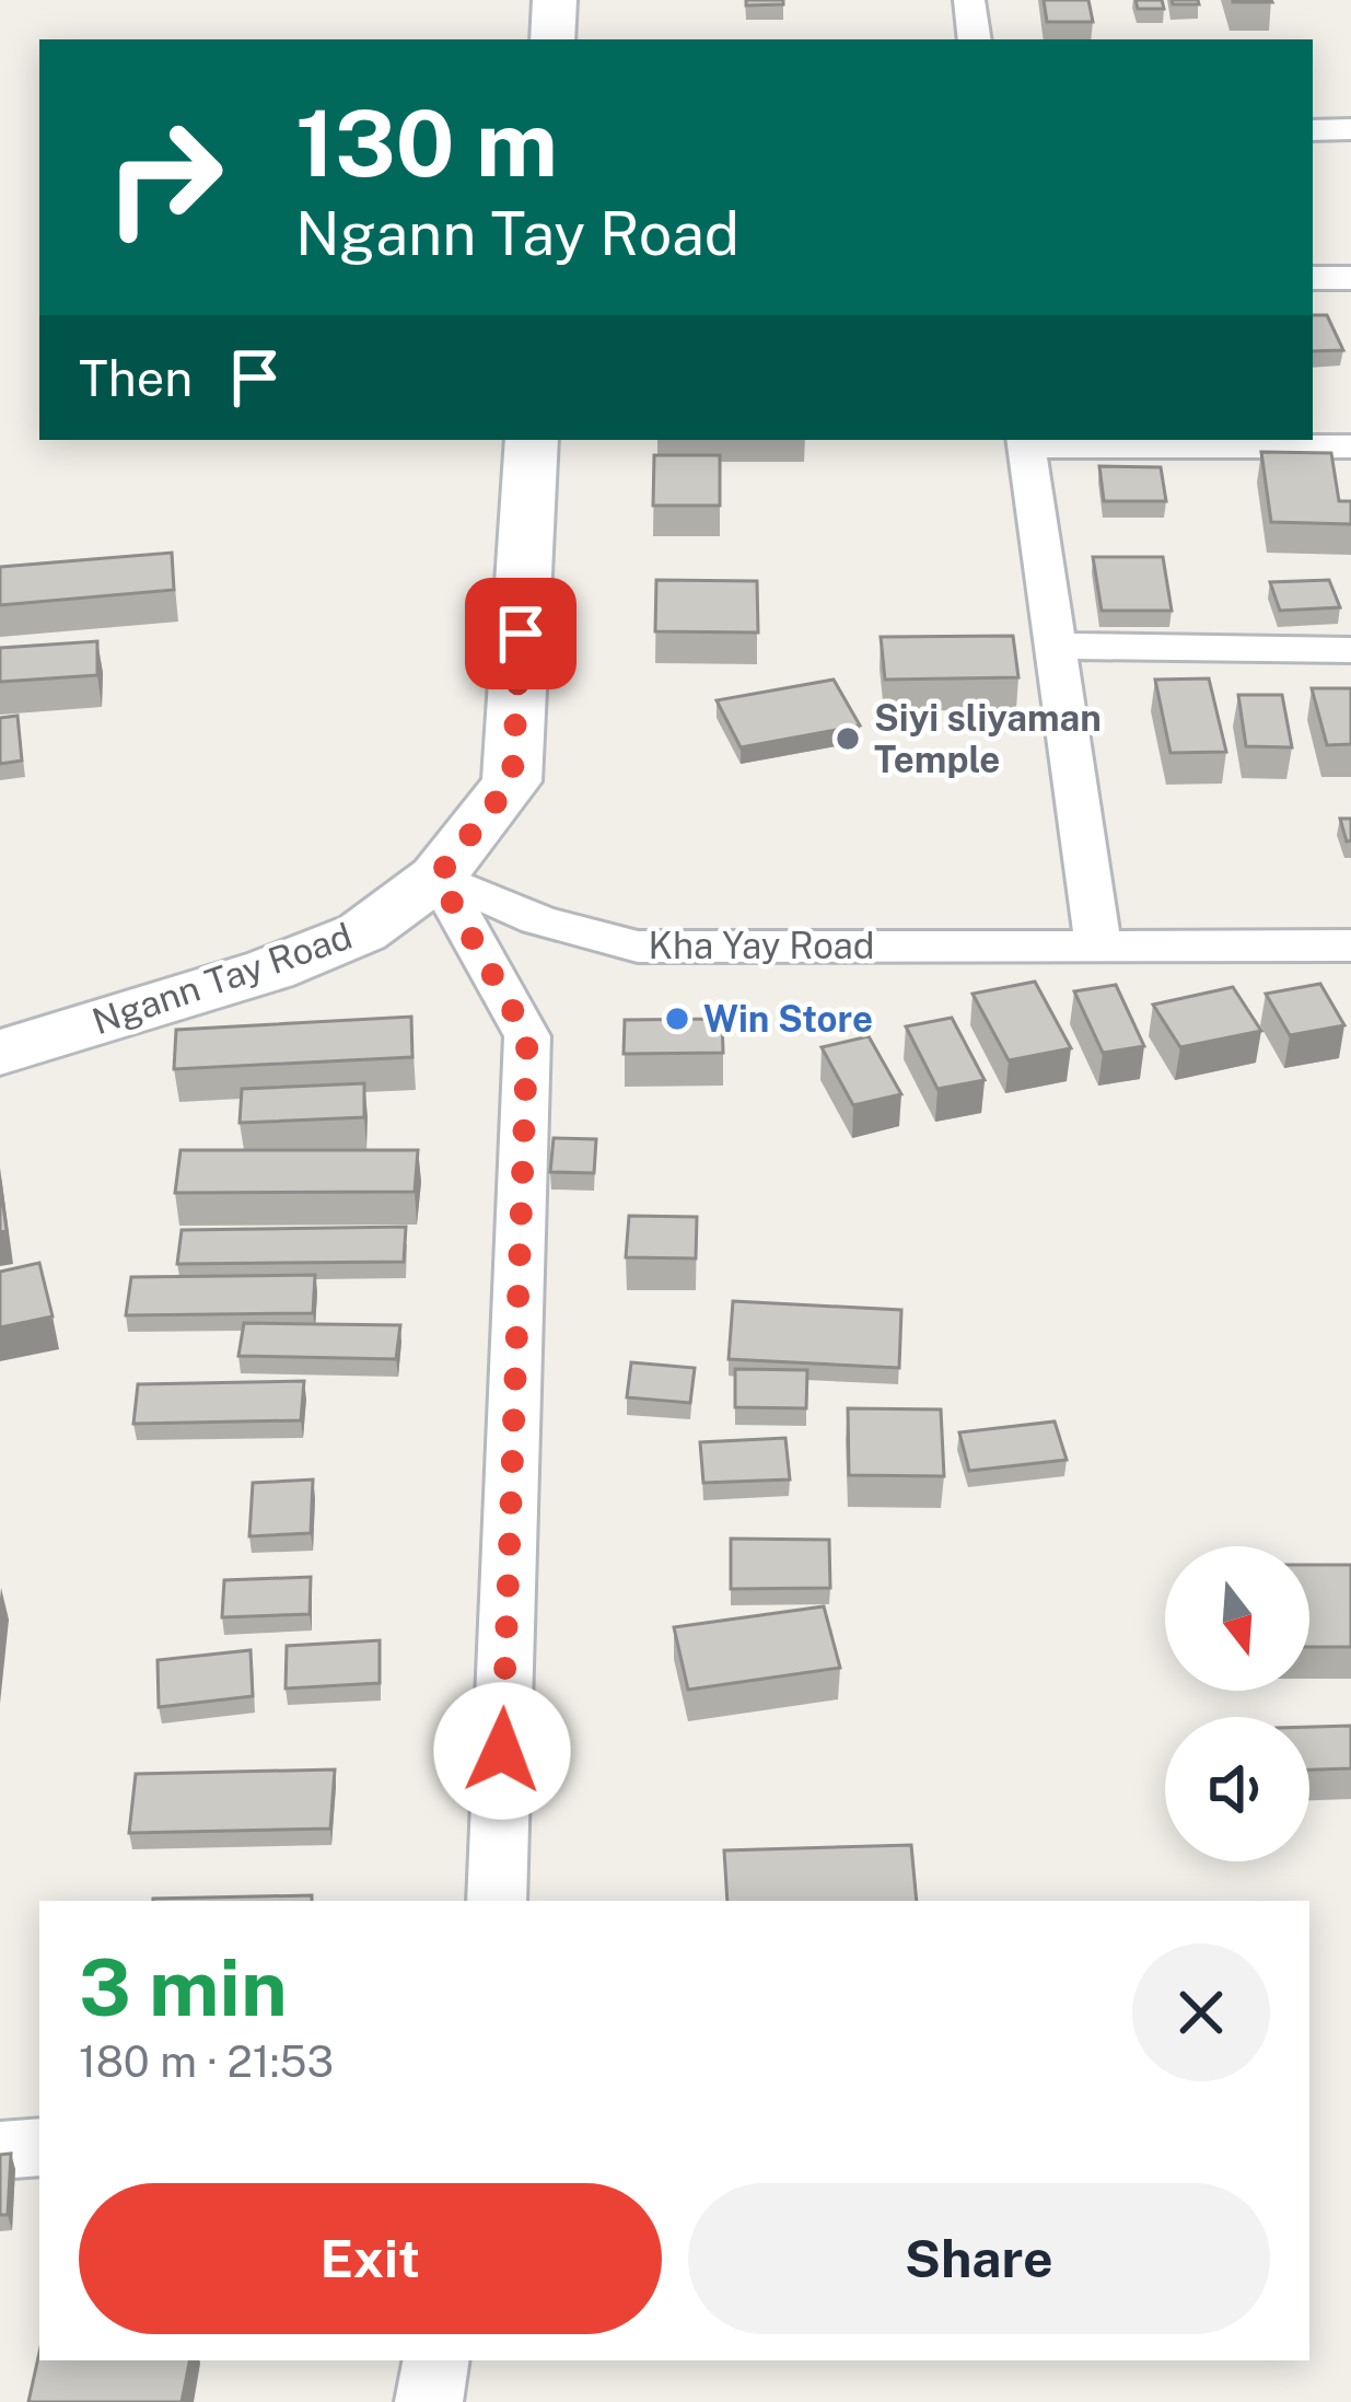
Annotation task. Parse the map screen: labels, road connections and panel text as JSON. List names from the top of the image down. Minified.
{"streets":{"main road":["Ngann Tay Road"],"street":["Kha Yay Road"]},"crossings":[["Kha Yay Road","Ngann Tay Road"]],"places":["Siyi sliyaman Temple","Win Store"],"north":"bottom","page":{"turn":["130 m","Ngann Tay Road"],"then":"Then","heading":["3 min","180 m · 21:53"],"buttons":["Exit","Share"]}}
